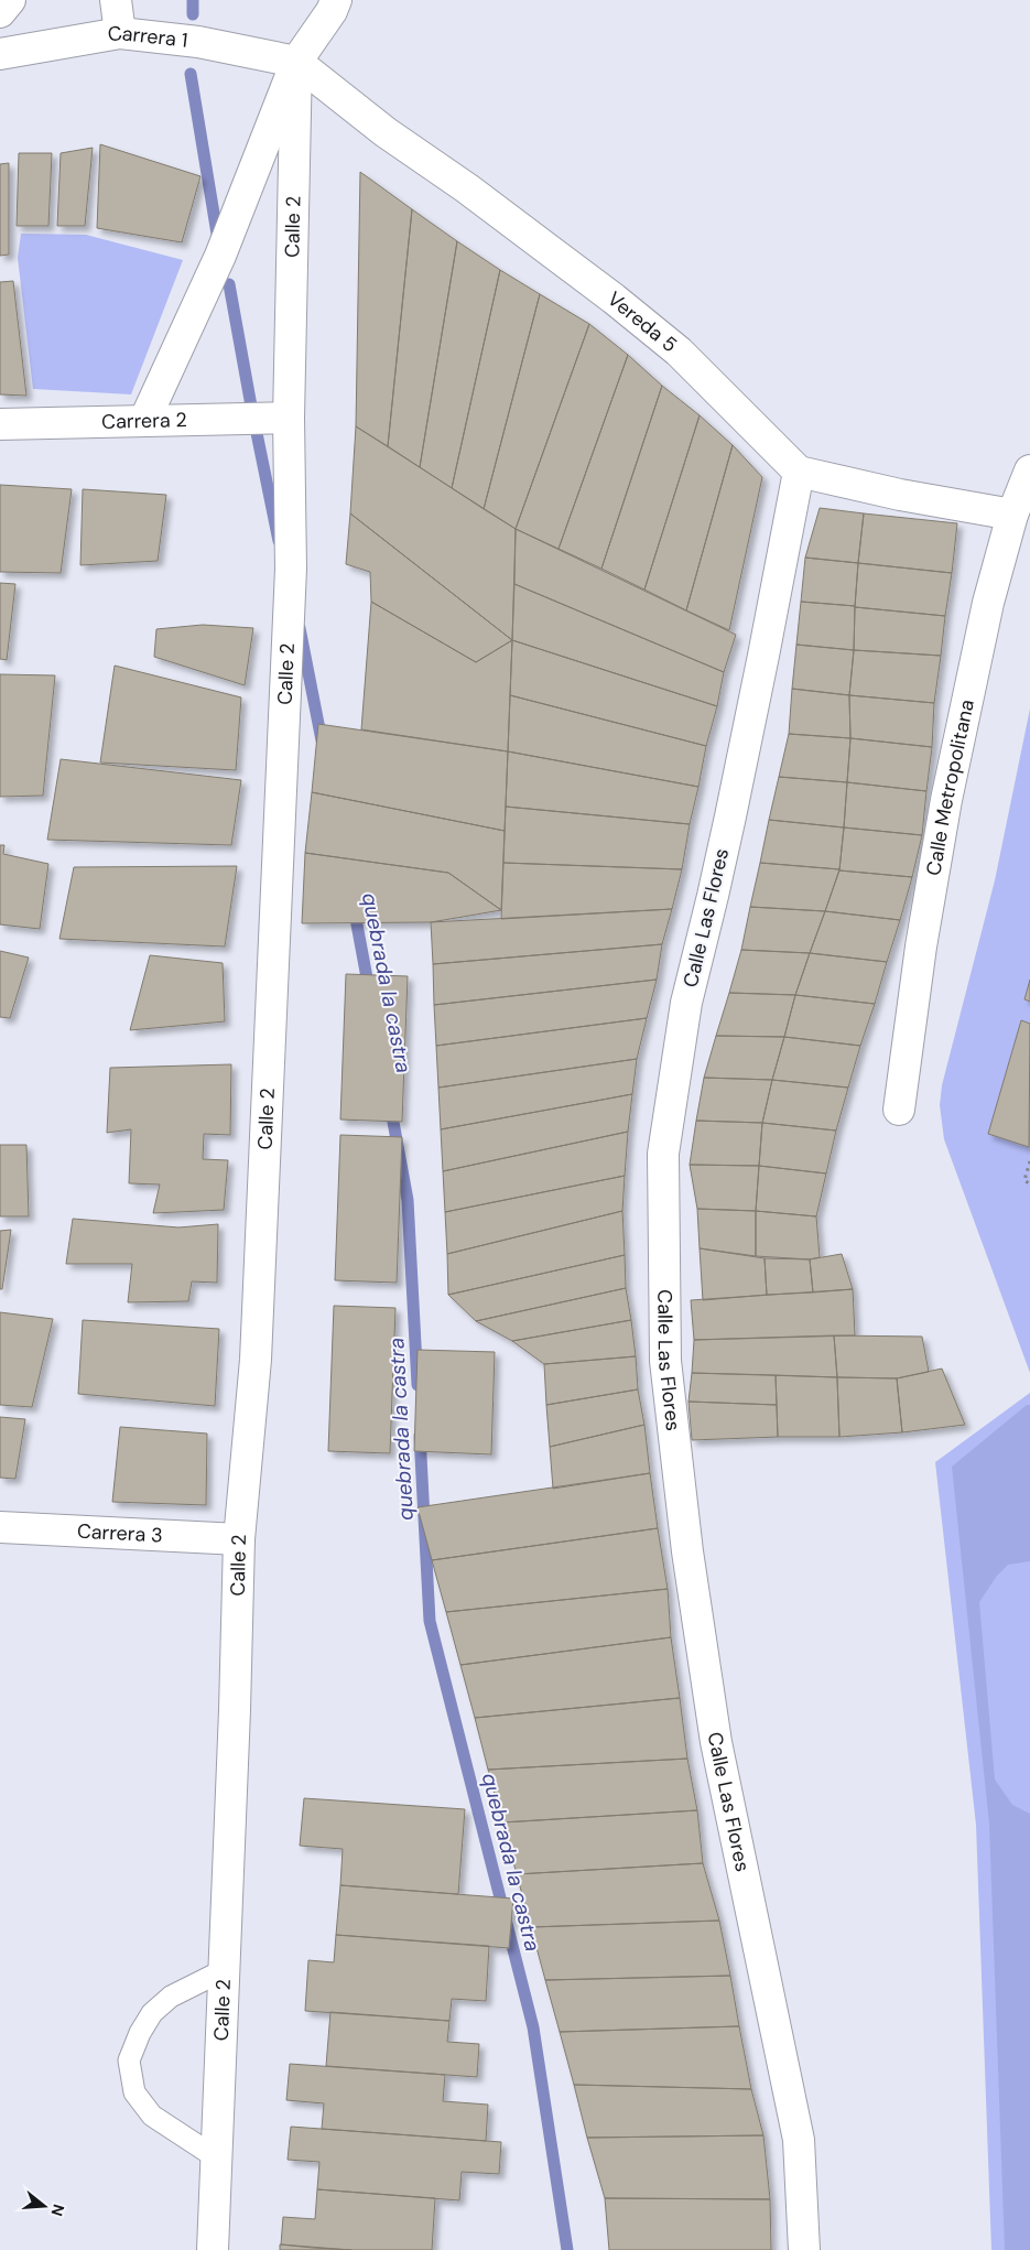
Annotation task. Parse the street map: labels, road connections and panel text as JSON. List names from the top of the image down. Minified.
{"streets":{"street":["Carrera 1","Calle 2","Vereda 5","Carrera 2","Calle Metropolitana","Calle Las Flores","Carrera 3"]},"crossings":[["Carrera 1","Calle 2"],["Carrera 1","Vereda 5"],["Calle 2","Vereda 5"],["Calle 2","Carrera 2"],["Calle 2","Carrera 3"],["Vereda 5","Calle Las Flores"]],"water":["quebrada la castra"],"north":"right"}
